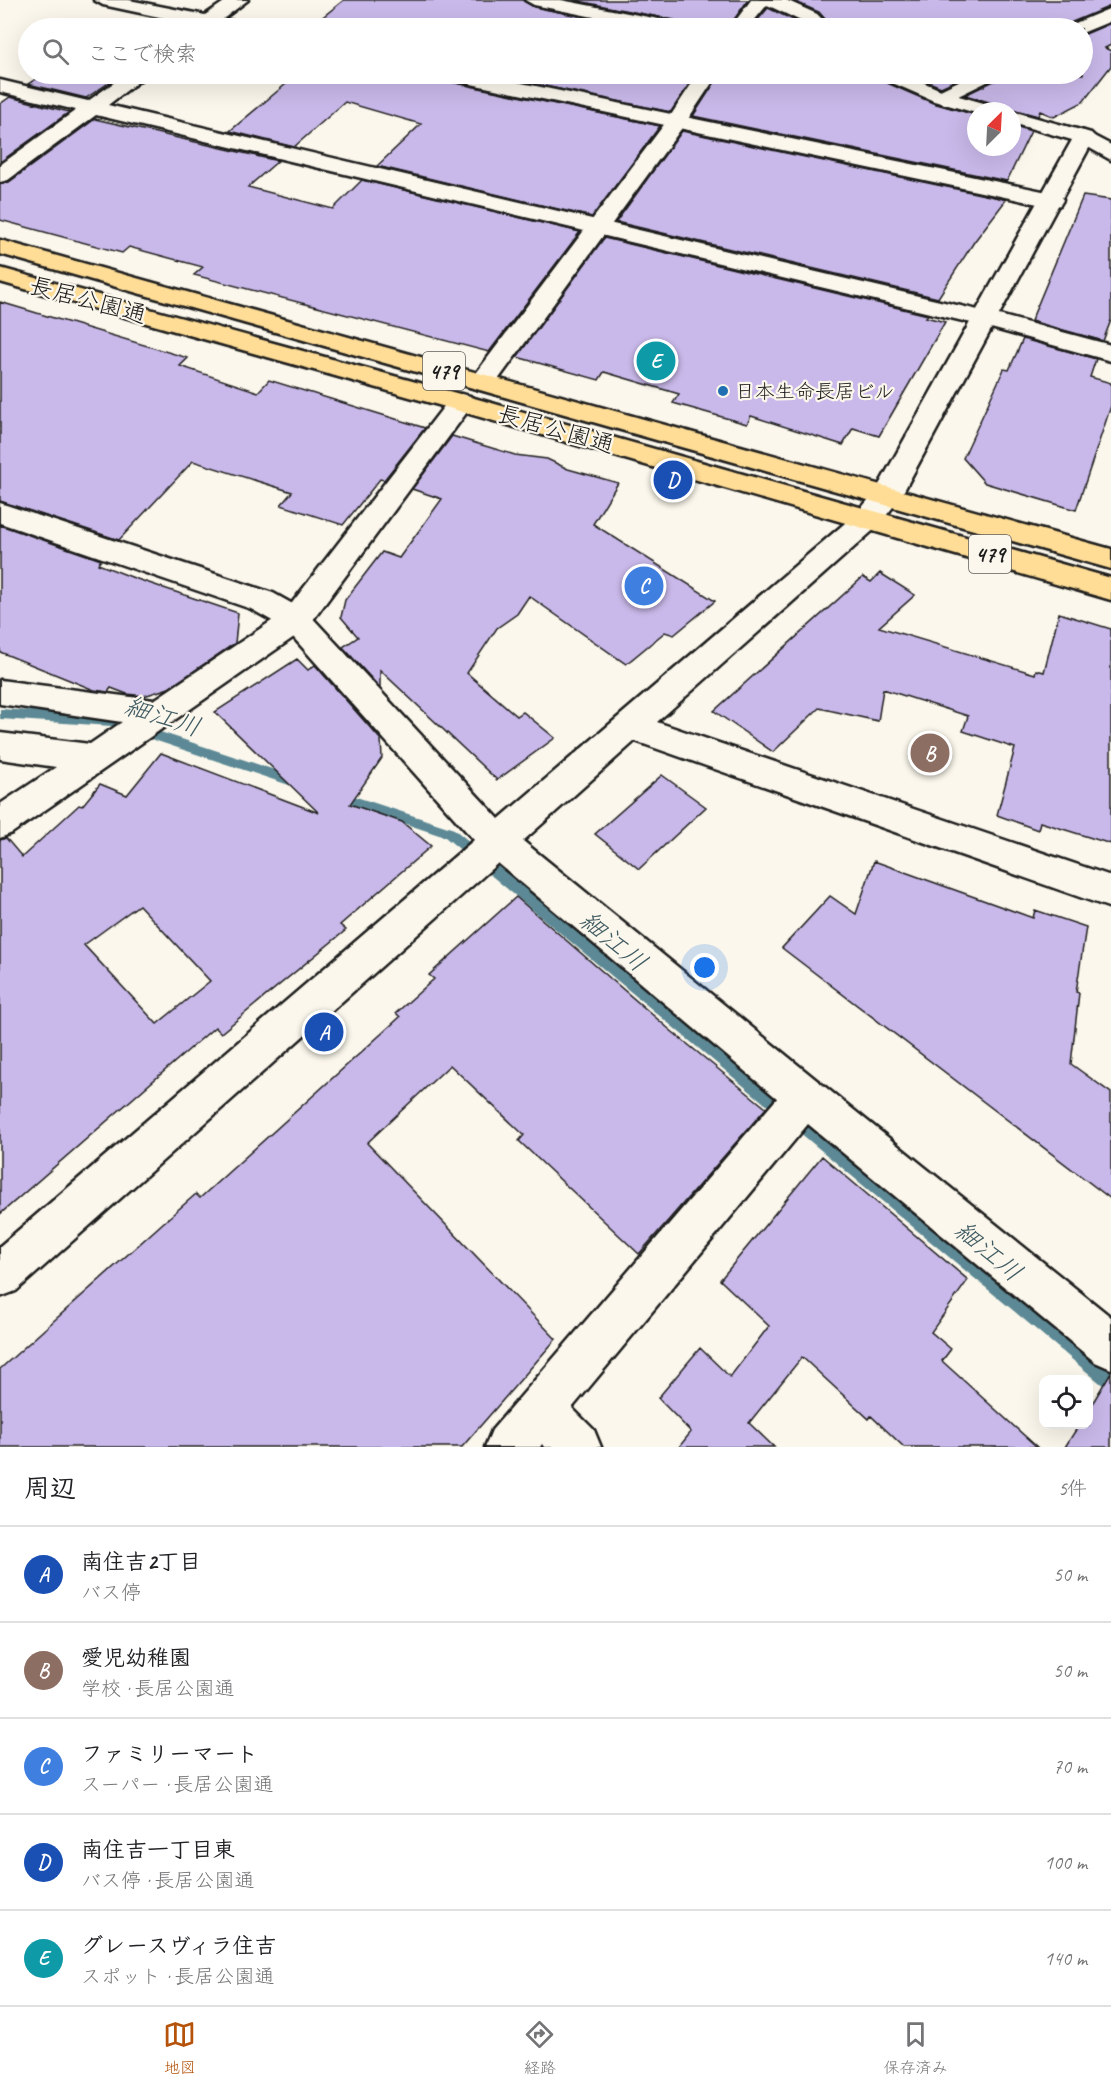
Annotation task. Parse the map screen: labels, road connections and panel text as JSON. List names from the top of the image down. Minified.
{"streets":{"highway":["長居公園通","479"]},"water":["細江川"],"places":["日本生命長居ビル"],"north":"top right","page":{"search":"ここで検索","pins":["E","D","C","B","A"],"heading":["周辺","5件"],"list":[{"mark":"A","name":"南住吉2丁目","note":"バス停","value":"50 m"},{"mark":"B","name":"愛児幼稚園","note":"学校 · 長居公園通","value":"50 m"},{"mark":"C","name":"ファミリーマート","note":"スーパー · 長居公園通","value":"70 m"},{"mark":"D","name":"南住吉一丁目東","note":"バス停 · 長居公園通","value":"100 m"},{"mark":"E","name":"グレースヴィラ住吉","note":"スポット · 長居公園通","value":"140 m"}],"nav":["地図","経路","保存済み"]}}
